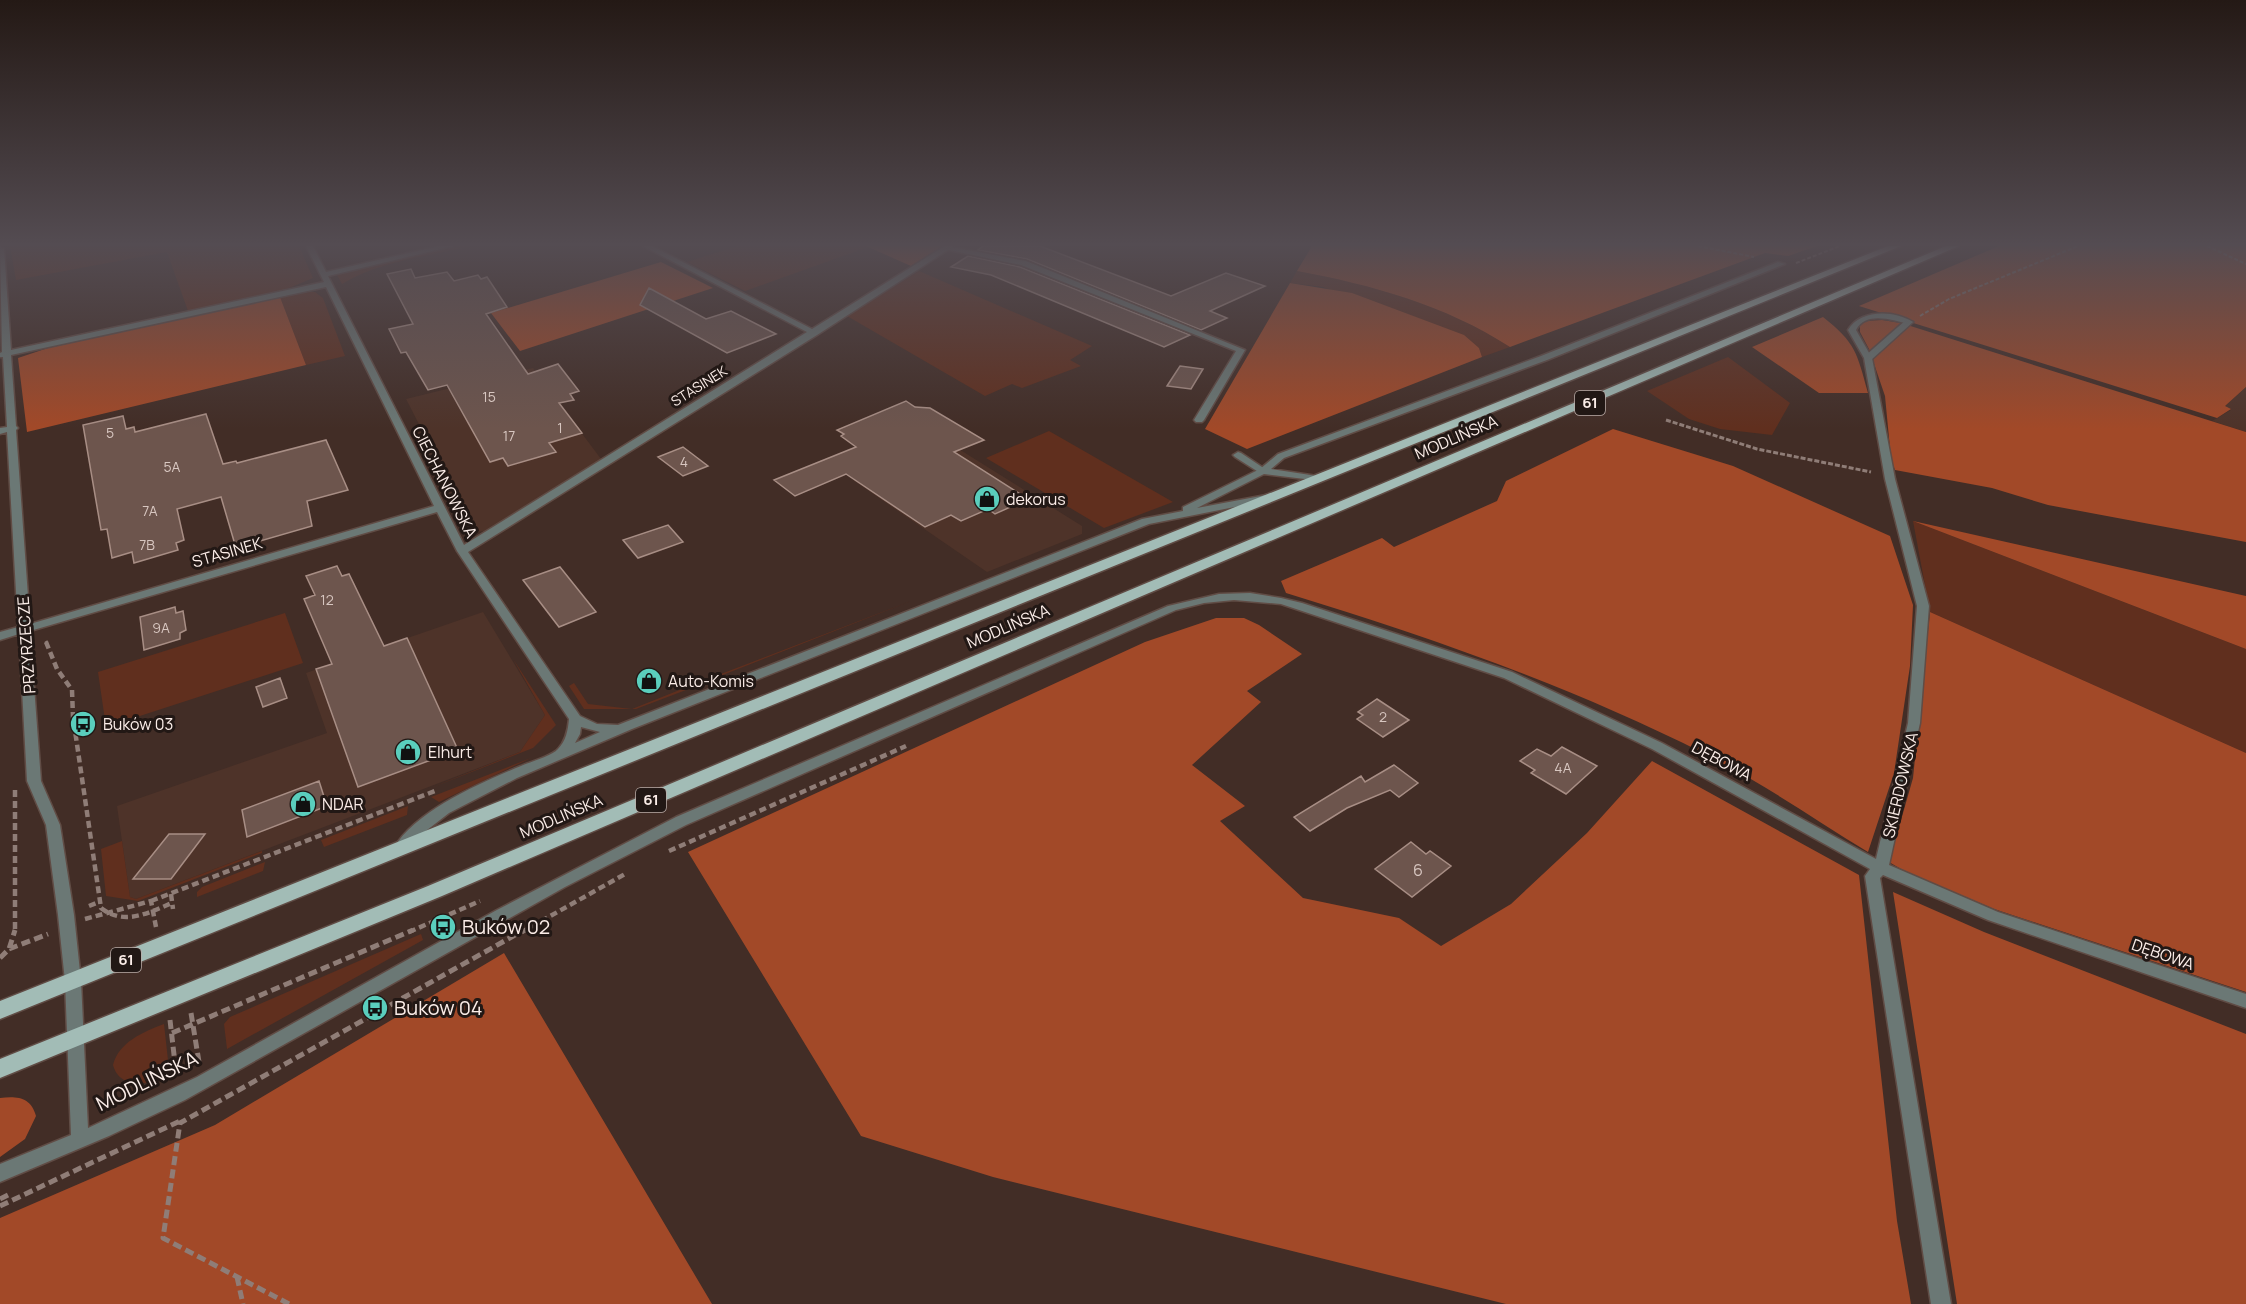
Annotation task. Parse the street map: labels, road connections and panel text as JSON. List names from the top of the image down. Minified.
{"streets":{"main road":["61","MODLIŃSKA"],"street":["STASINEK","CIECHANOWSKA","PRZYRZECZE","DĘBOWA","SKIERDOWSKA"]},"crossings":[["STASINEK","CIECHANOWSKA"],["STASINEK","PRZYRZECZE"],["MODLIŃSKA","PRZYRZECZE"],["MODLIŃSKA","DĘBOWA"],["DĘBOWA","SKIERDOWSKA"]],"places":{"shop":["dekorus","Auto-Komis","Elhurt","NDAR"],"bus stop":["Buków 03","Buków 02","Buków 04"]},"house_numbers":["15","1","5","17","4","5A","7A","7B","12","9A","2","4A","6"]}
